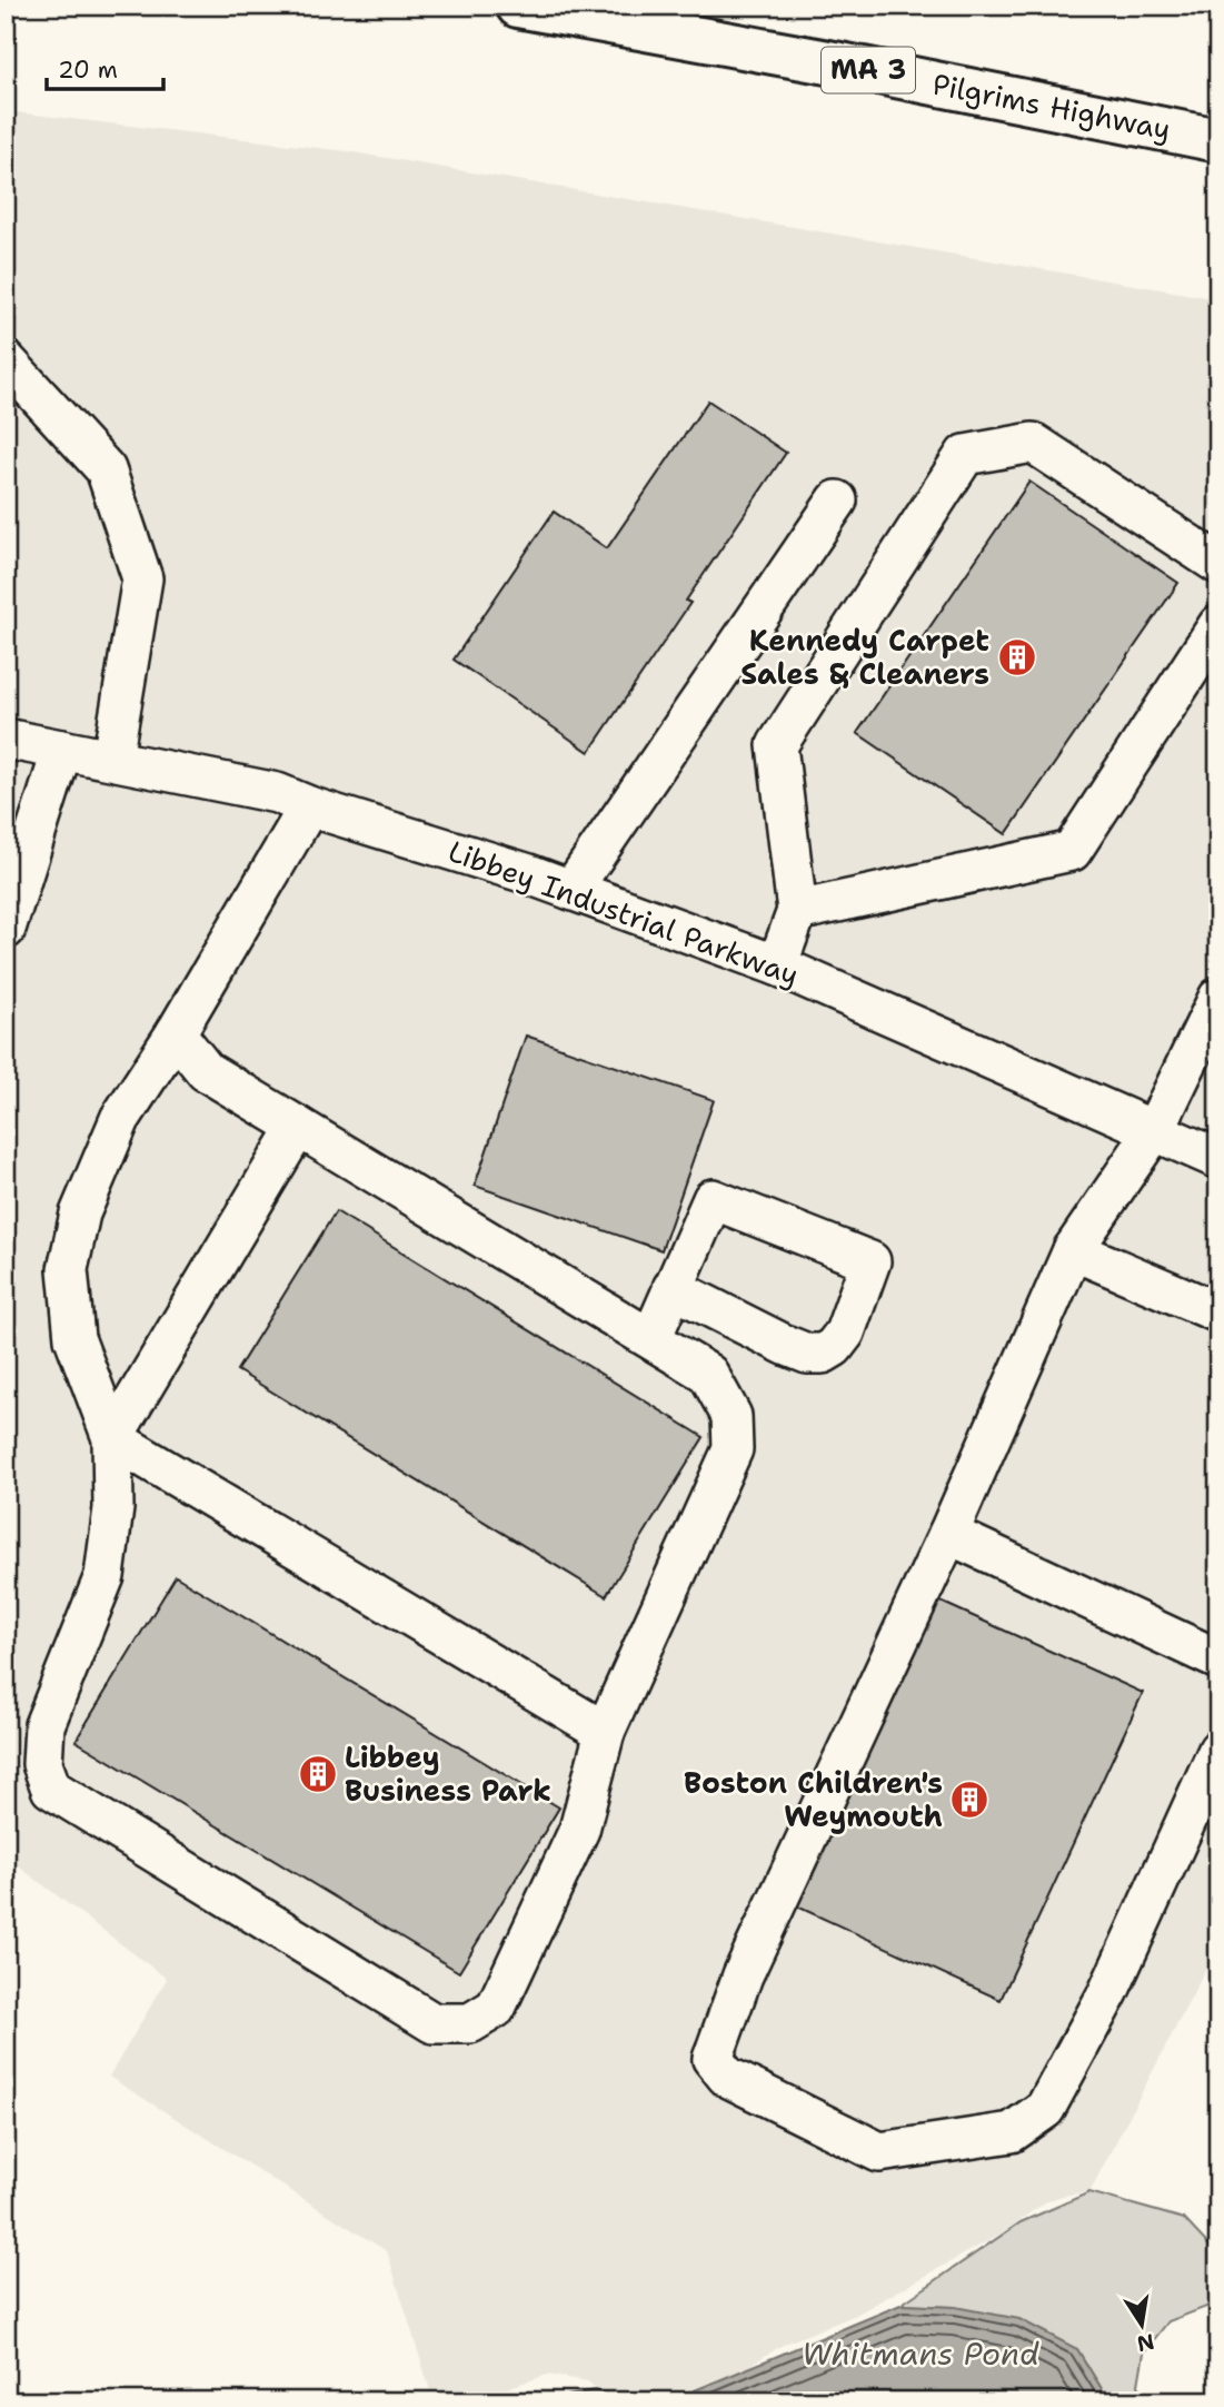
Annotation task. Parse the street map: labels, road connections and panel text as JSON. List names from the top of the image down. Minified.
{"streets":{"highway":["MA 3","Pilgrims Highway"],"street":["Libbey Industrial Parkway"]},"water":["Whitmans Pond"],"places":{"building":["Kennedy Carpet Sales & Cleaners","Libbey Business Park","Boston Children's Weymouth"]},"scale_bar":"20 m","north":"bottom"}
